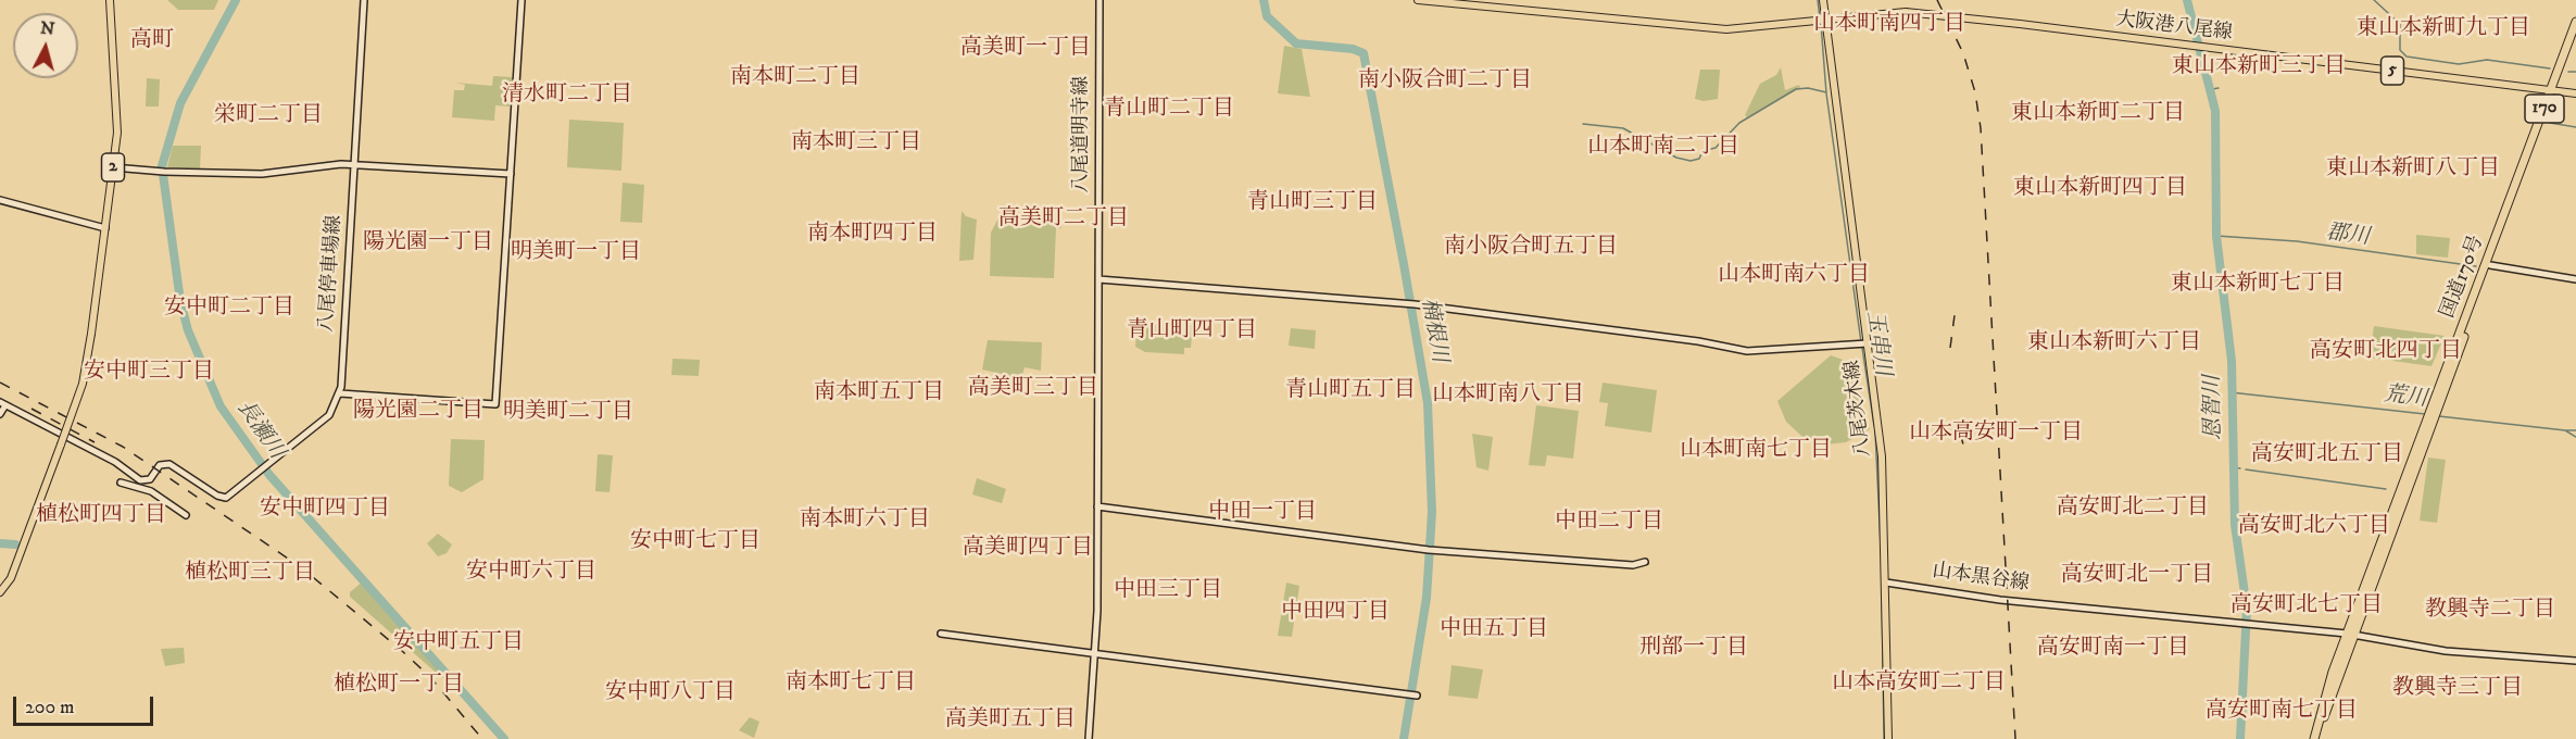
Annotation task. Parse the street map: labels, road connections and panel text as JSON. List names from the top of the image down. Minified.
{"streets":{"highway":["170","国道170号"],"main road":["大阪港八尾線","5","2","八尾茨木線"],"street":["八尾道明寺線","八尾停車場線","山本黒谷線"]},"crossings":[["大阪港八尾線","国道170号"],["大阪港八尾線","八尾茨木線"],["国道170号","山本黒谷線"],["八尾茨木線","山本黒谷線"]],"districts":["山本町南四丁目","東山本新町九丁目","高町","高美町一丁目","東山本新町三丁目","南本町二丁目","南小阪合町二丁目","清水町二丁目","青山町二丁目","東山本新町二丁目","栄町二丁目","南本町三丁目","山本町南二丁目","東山本新町八丁目","東山本新町四丁目","青山町三丁目","高美町二丁目","南本町四丁目","陽光園一丁目","南小阪合町五丁目","明美町一丁目","山本町南六丁目","東山本新町七丁目","安中町二丁目","青山町四丁目","東山本新町六丁目","高安町北四丁目","安中町三丁目","高美町三丁目","青山町五丁目","南本町五丁目","山本町南八丁目","陽光園二丁目","明美町二丁目","山本高安町一丁目","山本町南七丁目","高安町北五丁目","高安町北二丁目","安中町四丁目","中田一丁目","植松町四丁目","南本町六丁目","中田二丁目","高安町北六丁目","安中町七丁目","高美町四丁目","安中町六丁目","植松町三丁目","高安町北一丁目","中田三丁目","高安町北七丁目","教興寺二丁目","中田四丁目","中田五丁目","安中町五丁目","刑部一丁目","高安町南一丁目","南本町七丁目","山本高安町二丁目","植松町一丁目","教興寺三丁目","安中町八丁目","高安町南七丁目","高美町五丁目"],"water":["郡川","楠根川","玉串川","荒川","恩智川","長瀬川"],"scale_bar":"200 m","north":"top"}
